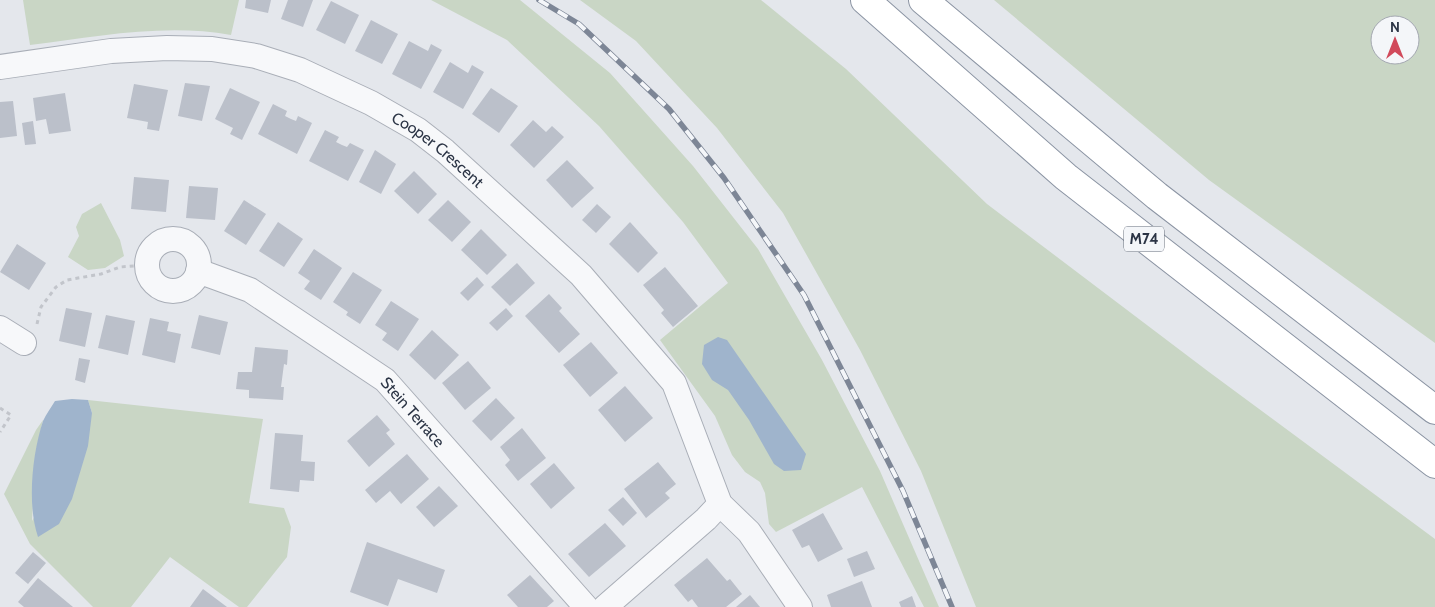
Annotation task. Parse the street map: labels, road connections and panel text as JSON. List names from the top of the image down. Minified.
{"streets":{"highway":["M74"],"street":["Cooper Crescent","Stein Terrace"]},"north":"top"}
